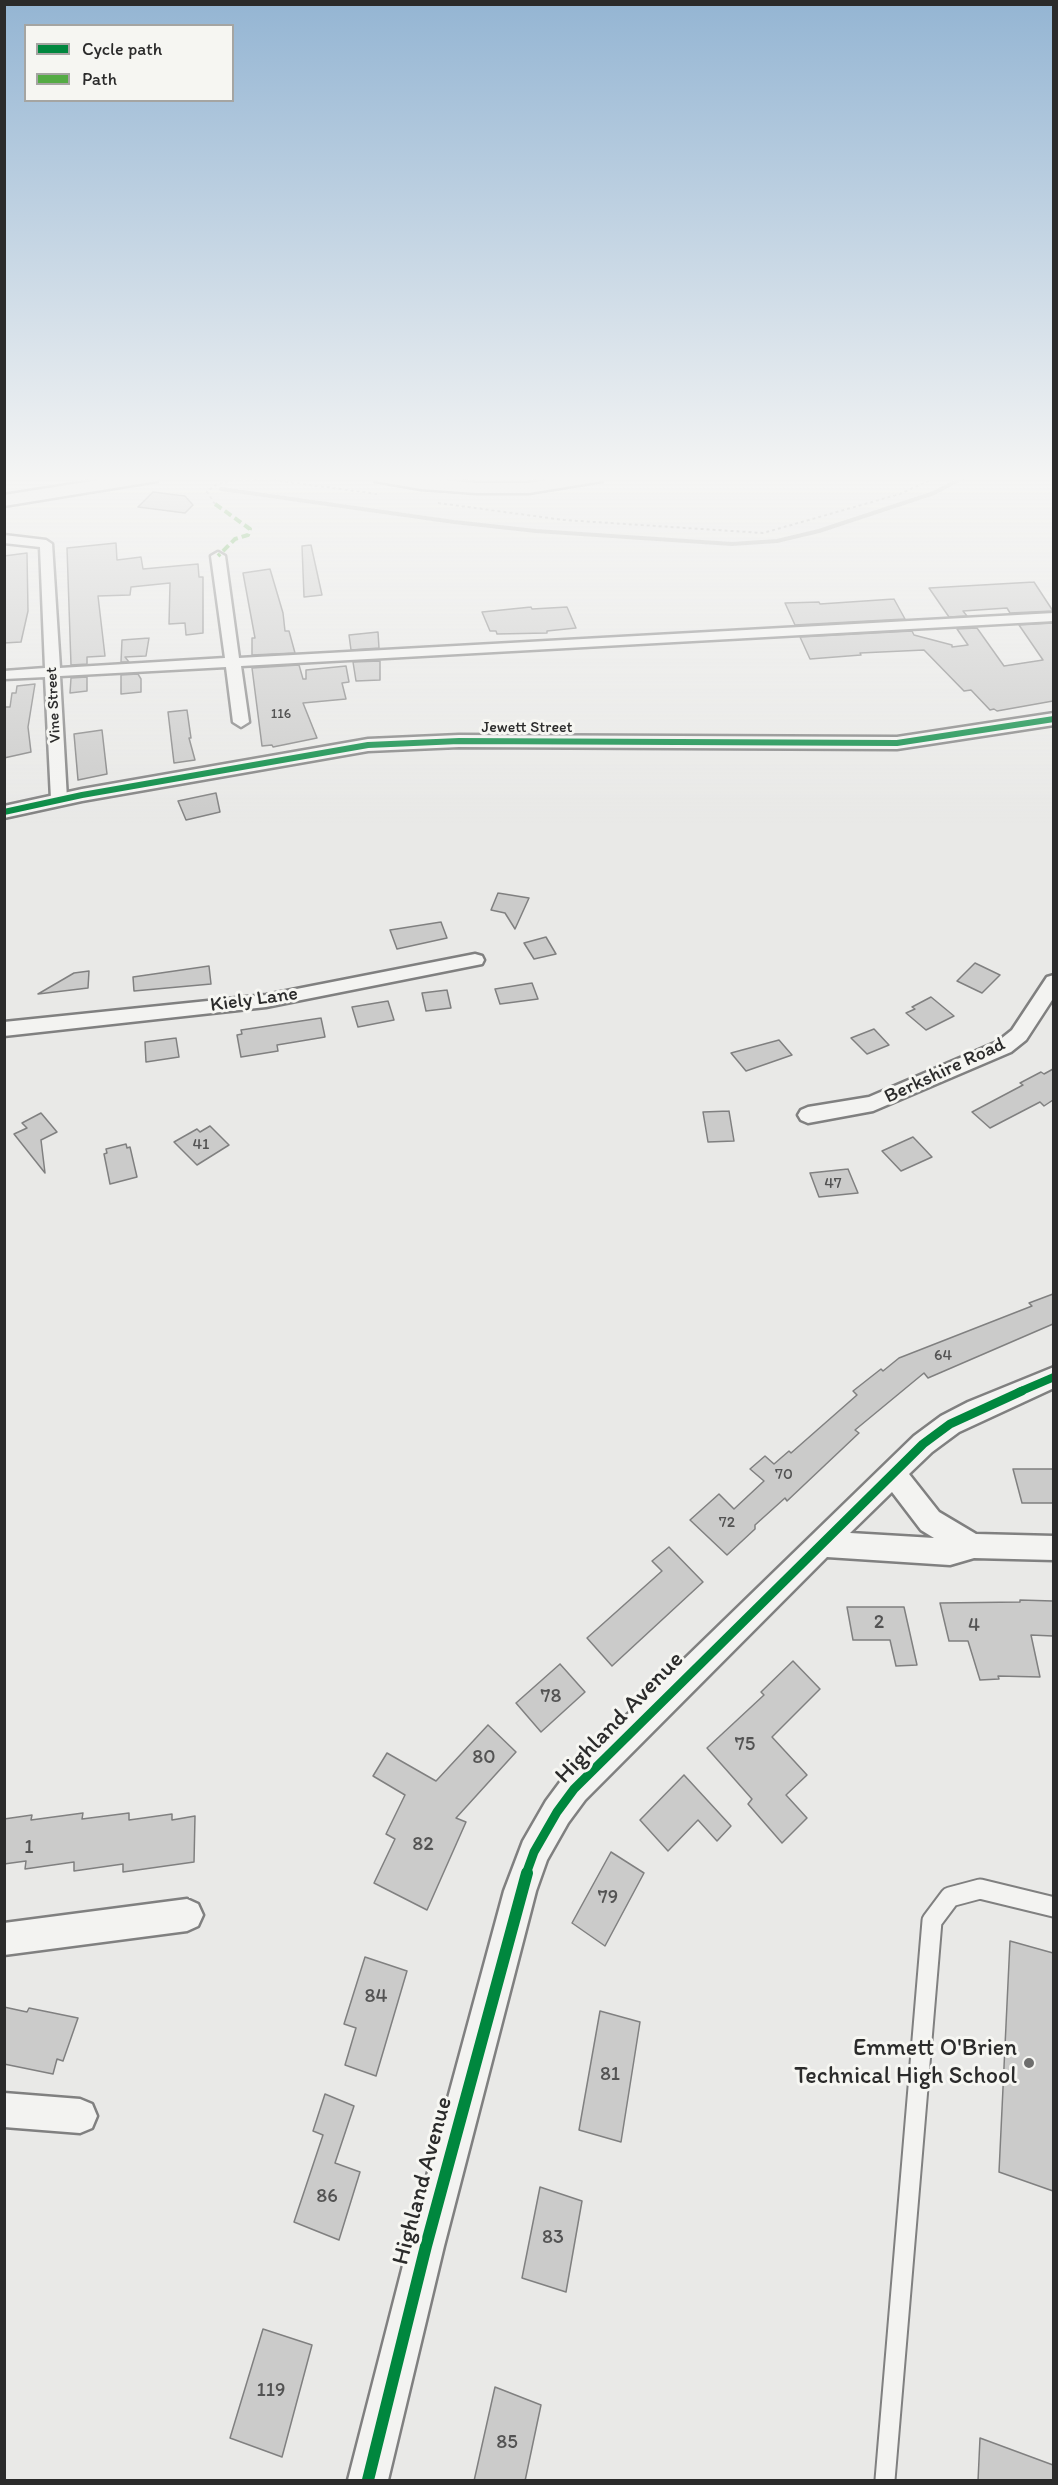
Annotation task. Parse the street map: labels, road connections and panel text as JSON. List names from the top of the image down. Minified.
{"streets":{"street":["Vine Street","Jewett Street","Kiely Lane","Berkshire Road","Highland Avenue"]},"crossings":[["Vine Street","Jewett Street"]],"places":["Emmett O'Brien Technical High School"],"house_numbers":["116","41","47","64","70","72","2","4","78","75","80","82","1","79","84","81","86","83","119","85"],"legend":["Cycle path","Path"]}
